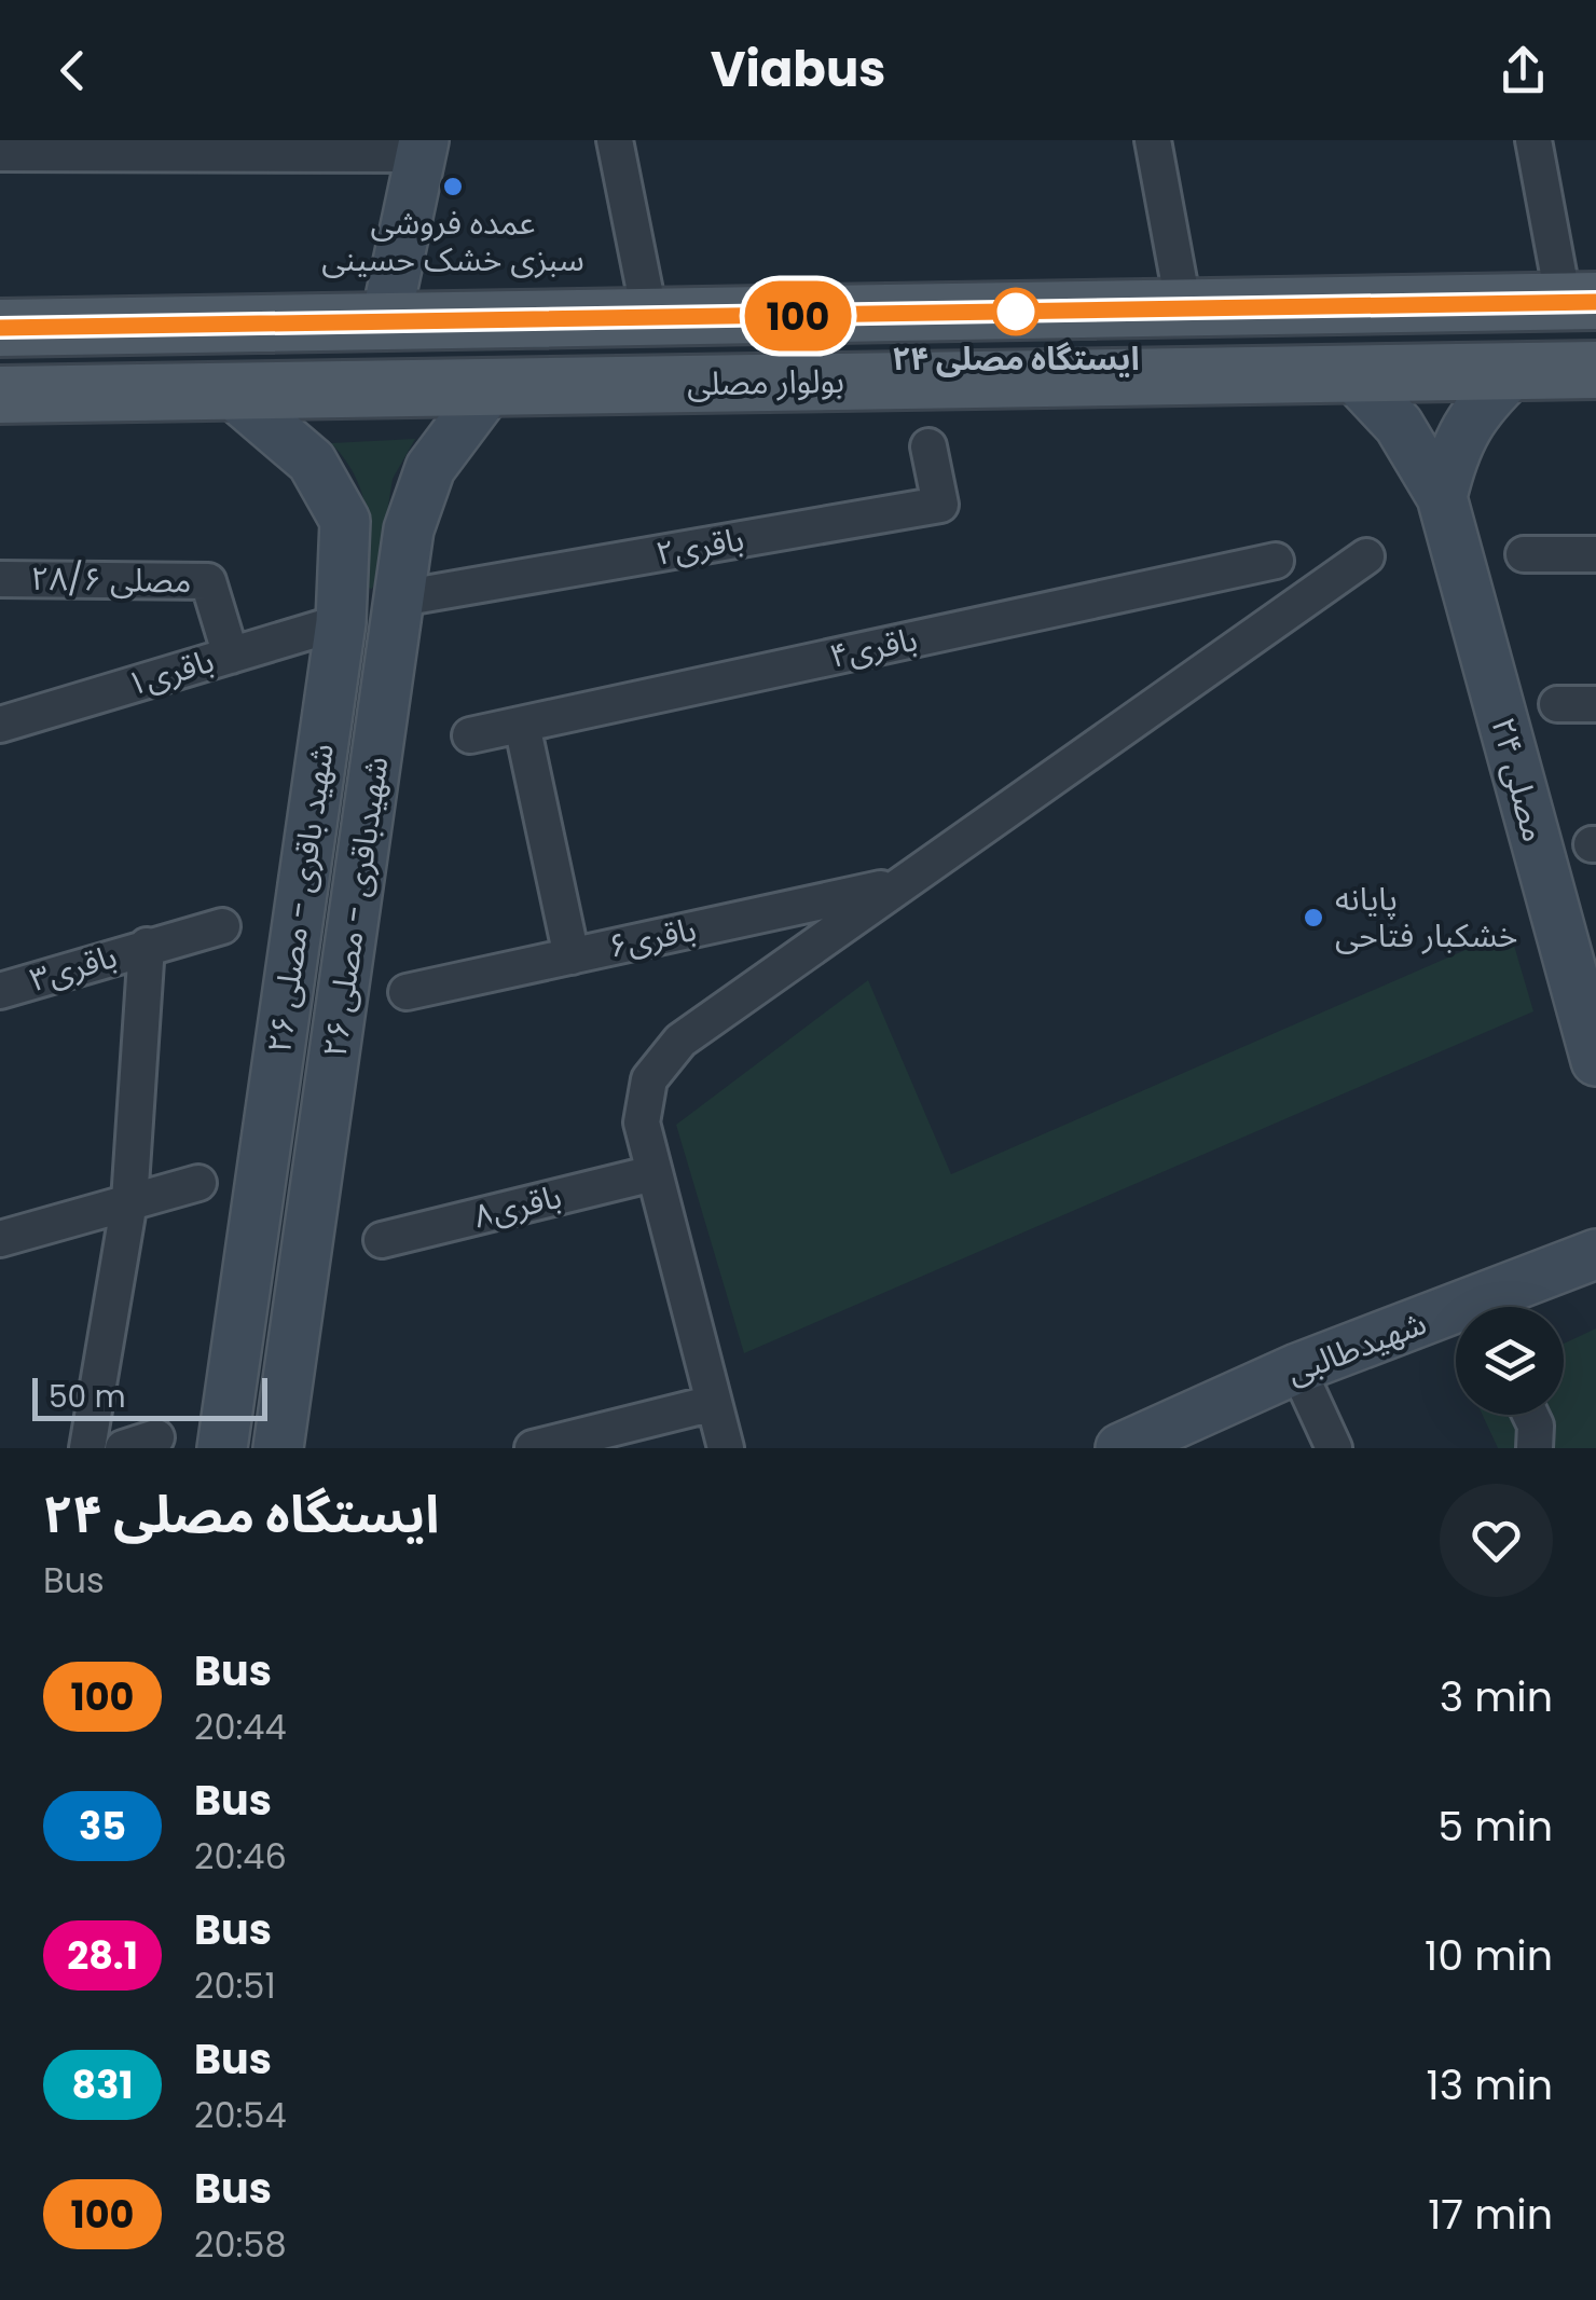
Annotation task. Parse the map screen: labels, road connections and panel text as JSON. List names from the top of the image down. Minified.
{"streets":{"main road":["بولوار مصلی"],"street":["باقری۲","مصلی ۲۸/۶","باقری۴","باقری۱","مصلی ۲۴","شهید باقری - مصلی ۲۶","شهیدباقری - مصلی ۲۶","باقری۶","باقری۳","باقری۸","شهیدطالبی"]},"crossings":[["بولوار مصلی","مصلی ۲۴"],["بولوار مصلی","شهید باقری - مصلی ۲۶"],["بولوار مصلی","شهیدباقری - مصلی ۲۶"],["باقری۲","شهیدباقری - مصلی ۲۶"],["مصلی ۲۸/۶","باقری۱"],["باقری۱","شهید باقری - مصلی ۲۶"]],"places":["عمده فروشی سبزی خشک حسینی","ایستگاه مصلی ۲۴","پایانه خشکبار فتاحی"],"lines":["bus line 100"],"scale_bar":"50 m","page":{"header":"Viabus","on_map":"100","scale":"50 m","heading":["ایستگاه مصلی ۲۴","Bus"],"list":[{"mark":"100","name":"Bus","note":"20:44","value":"3 min"},{"mark":"35","name":"Bus","note":"20:46","value":"5 min"},{"mark":"28.1","name":"Bus","note":"20:51","value":"10 min"},{"mark":"831","name":"Bus","note":"20:54","value":"13 min"},{"mark":"100","name":"Bus","note":"20:58","value":"17 min"}]}}
